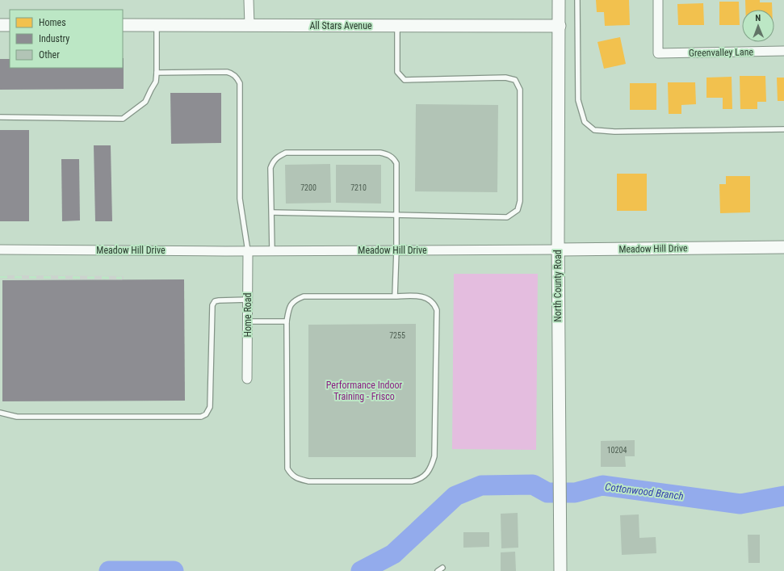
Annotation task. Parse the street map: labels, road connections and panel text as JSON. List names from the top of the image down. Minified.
{"streets":{"street":["All Stars Avenue","Greenvalley Lane","Meadow Hill Drive","North County Road","Home Road"]},"crossings":[["All Stars Avenue","North County Road"],["Meadow Hill Drive","North County Road"],["Meadow Hill Drive","Home Road"]],"water":["Cottonwood Branch"],"parks":["Performance Indoor Training - Frisco"],"house_numbers":["7200","7210","7255","10204"],"legend":["Homes","Industry","Other"],"north":"top"}
